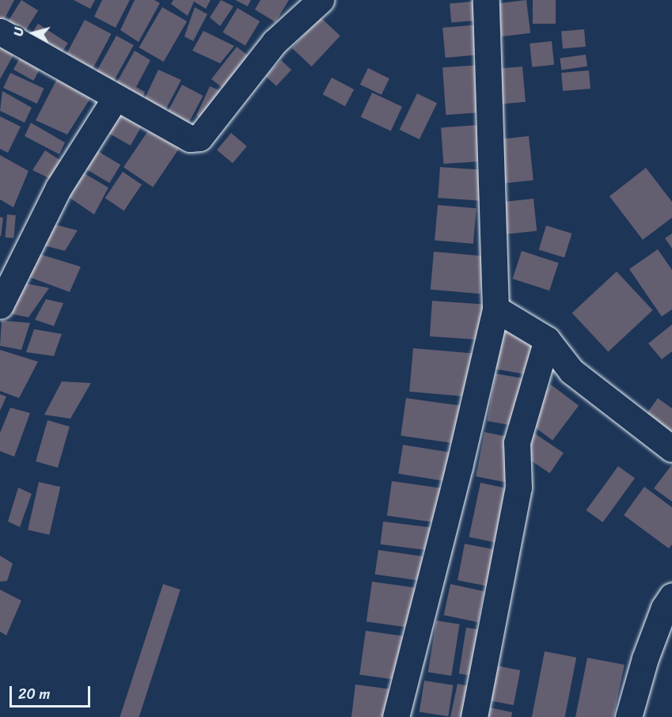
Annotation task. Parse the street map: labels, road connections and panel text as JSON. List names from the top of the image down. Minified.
{"scale_bar":"20 m","north":"left"}
